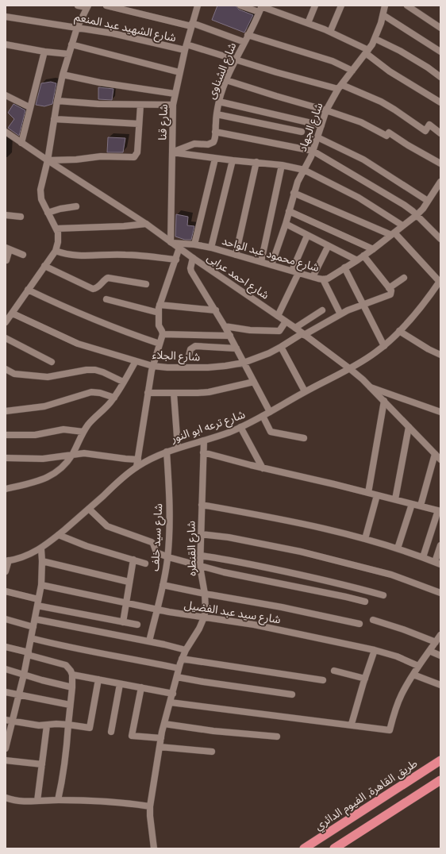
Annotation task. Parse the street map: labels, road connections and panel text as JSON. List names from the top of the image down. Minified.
{"streets":{"highway":["طريق القاهرة, الفيوم الدائري"],"street":["شارع الشهيد عبد المنعم","شارع الشناوى","شارع قنا","شارع الجهاد","شارع محمود عبد الواحد","شارع احمد عرابى","شارع الجلاء","شارع ترعه ابو النور","شارع سيد خلف","شارع القنطره","شارع سيد عبد الفضيل"]},"crossings":[["شارع الشهيد عبد المنعم","شارع الشناوى"],["شارع الشهيد عبد المنعم","شارع قنا"],["شارع الشهيد عبد المنعم","شارع الجهاد"],["شارع الشناوى","شارع قنا"],["شارع قنا","شارع محمود عبد الواحد"],["شارع قنا","شارع احمد عرابى"],["شارع الجهاد","شارع محمود عبد الواحد"],["شارع محمود عبد الواحد","شارع احمد عرابى"],["شارع احمد عرابى","شارع الجلاء"],["شارع احمد عرابى","شارع ترعه ابو النور"],["شارع ترعه ابو النور","شارع سيد خلف"],["شارع ترعه ابو النور","شارع القنطره"],["شارع سيد خلف","شارع سيد عبد الفضيل"],["شارع القنطره","شارع سيد عبد الفضيل"]]}
